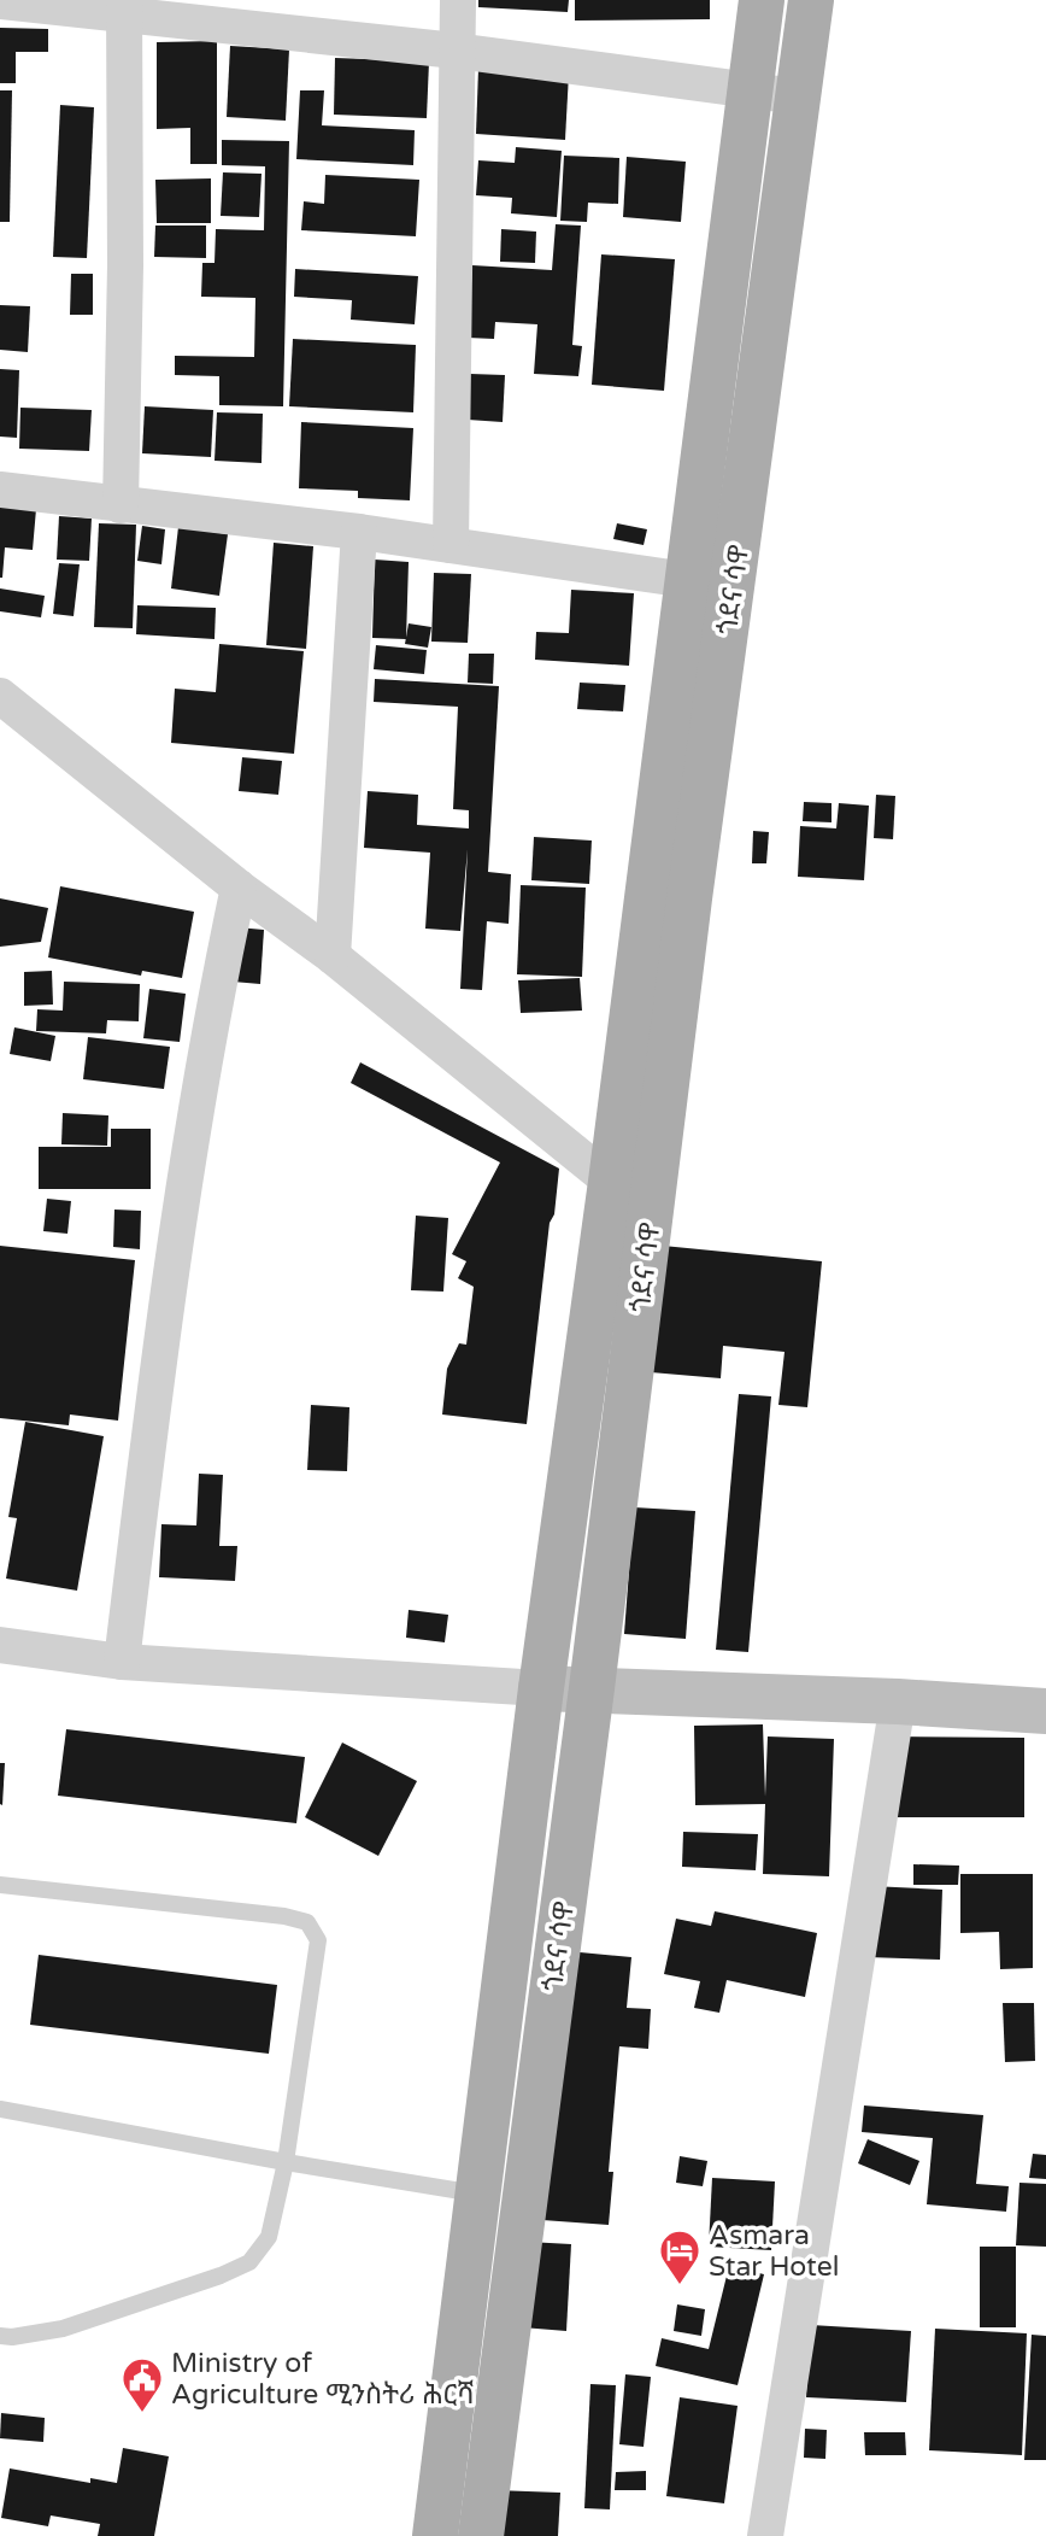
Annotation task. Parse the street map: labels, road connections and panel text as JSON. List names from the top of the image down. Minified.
{"streets":{"main road":["ጎደና ሳዋ"]},"places":{"hotel":["Asmara Star Hotel"],"public building":["Ministry of Agriculture ሚንስትሪ ሕርሻ"]}}
